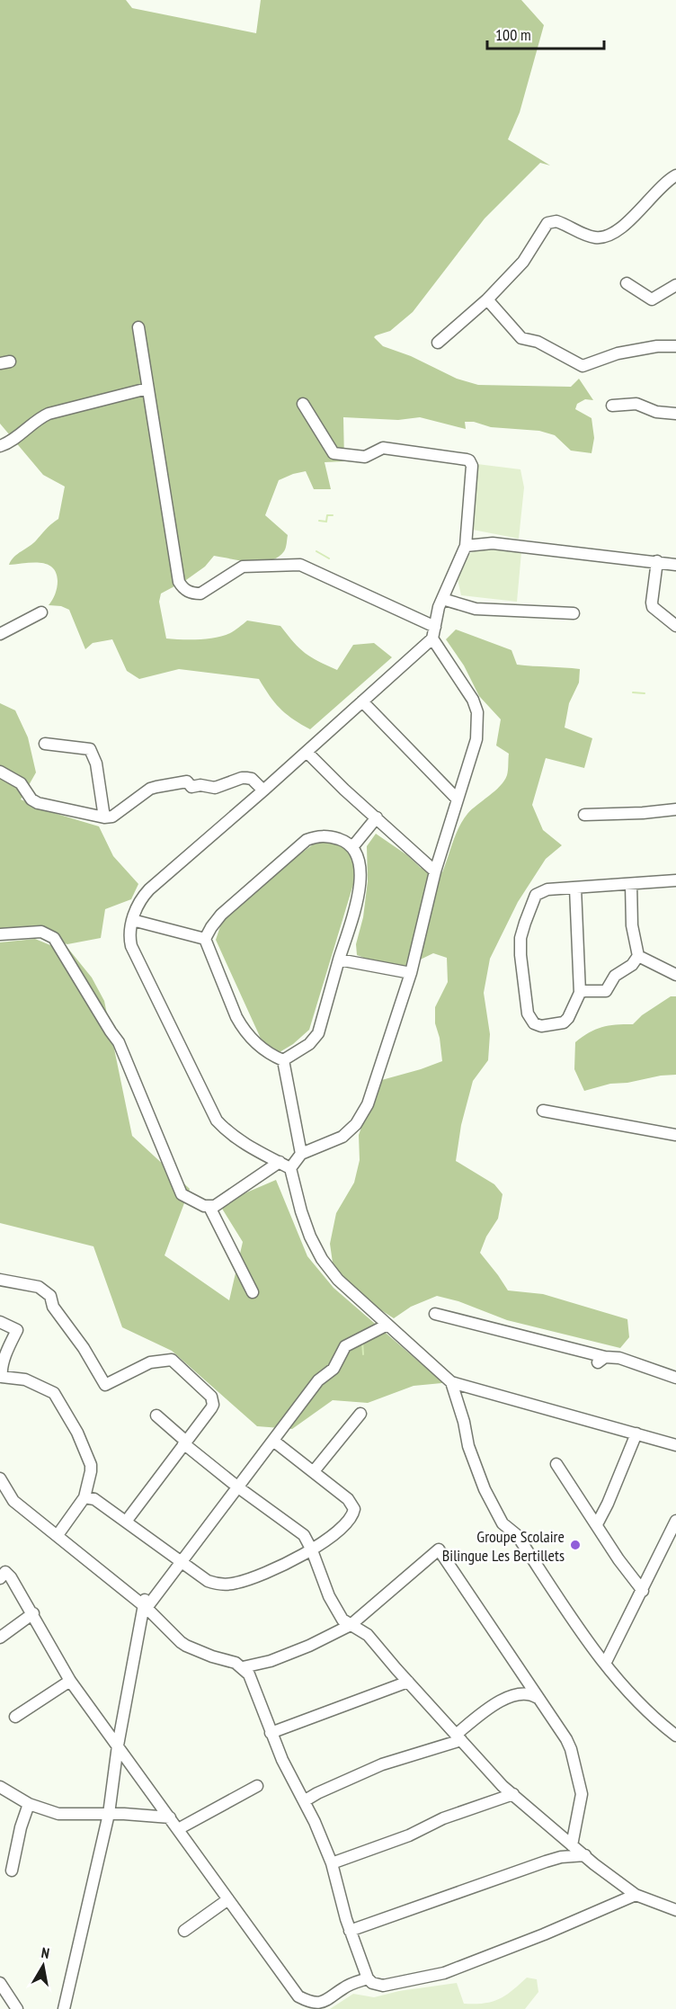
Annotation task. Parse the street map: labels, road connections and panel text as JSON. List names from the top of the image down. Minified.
{"places":["Groupe Scolaire Bilingue Les Bertillets"],"scale_bar":"100 m","north":"top"}
